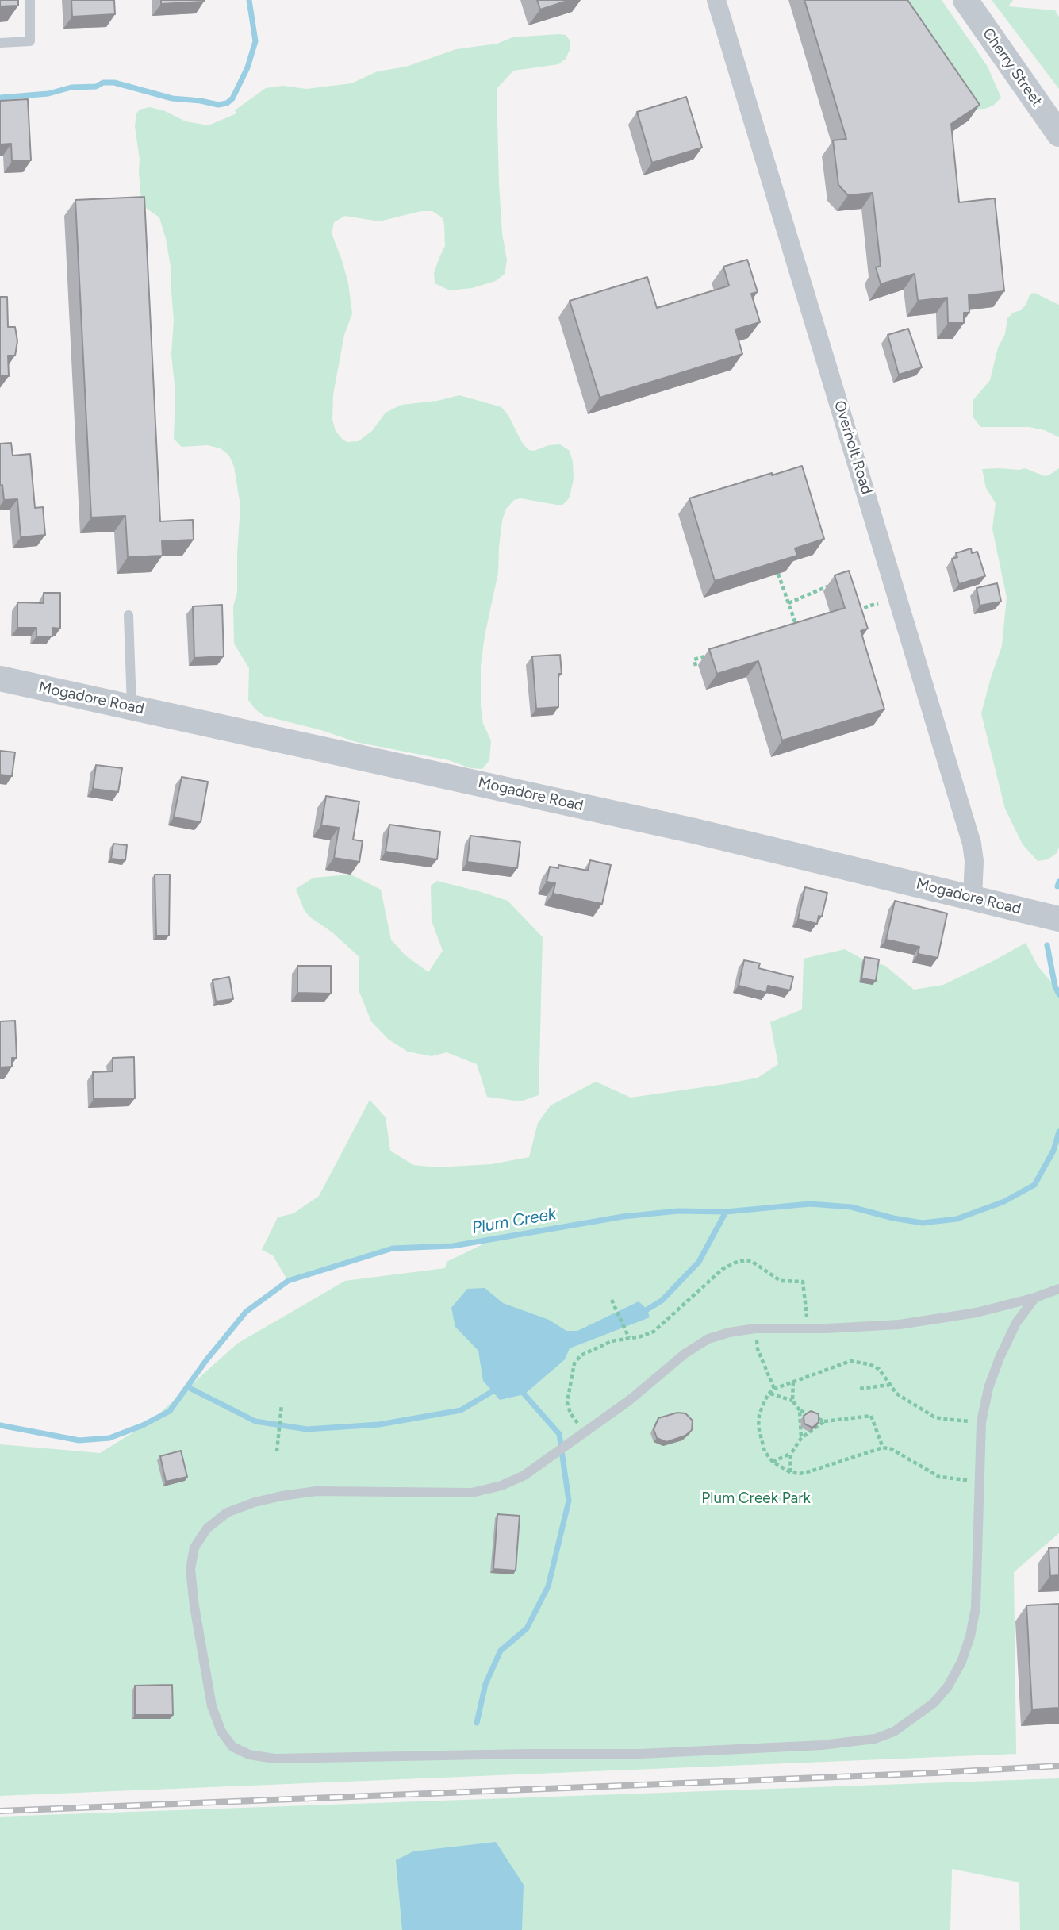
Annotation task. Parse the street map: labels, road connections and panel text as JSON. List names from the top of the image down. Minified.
{"streets":{"street":["Cherry Street","Overholt Road","Mogadore Road"]},"crossings":[["Overholt Road","Mogadore Road"]],"water":["Plum Creek"],"parks":["Plum Creek Park"]}
